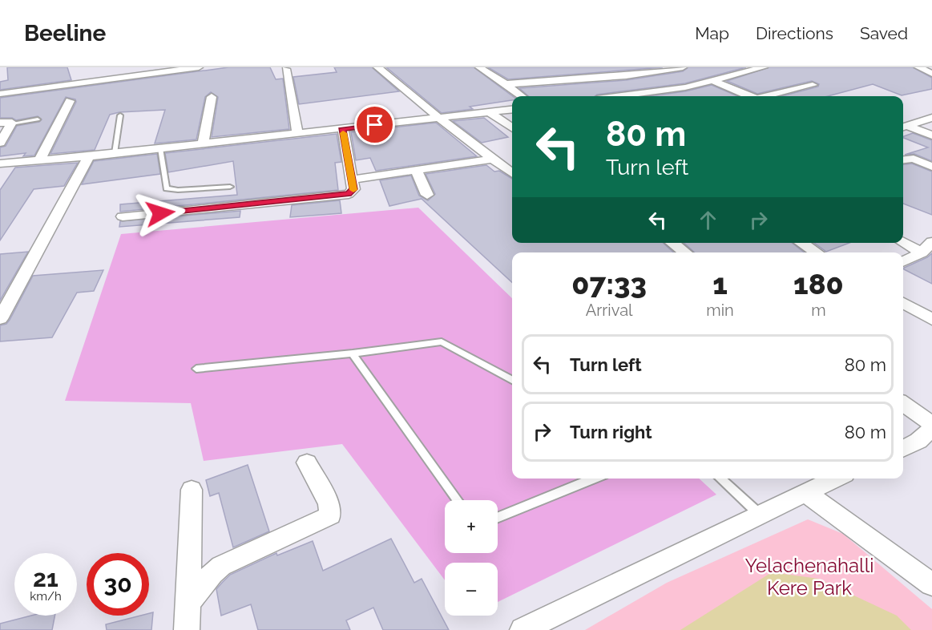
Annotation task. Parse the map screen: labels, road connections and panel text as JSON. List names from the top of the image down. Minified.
{"parks":["Yelachenahalli Kere Park"],"page":{"header":"Beeline","nav":["Map","Directions","Saved"],"turn":["80 m","Turn left"],"eta":["07:33","Arrival","1","min","180","m"],"list":[{"name":"Turn left","value":"80 m"},{"name":"Turn right","value":"80 m"}],"map_buttons":["+","−"],"speed":"21 km/h","limit":"30"}}
